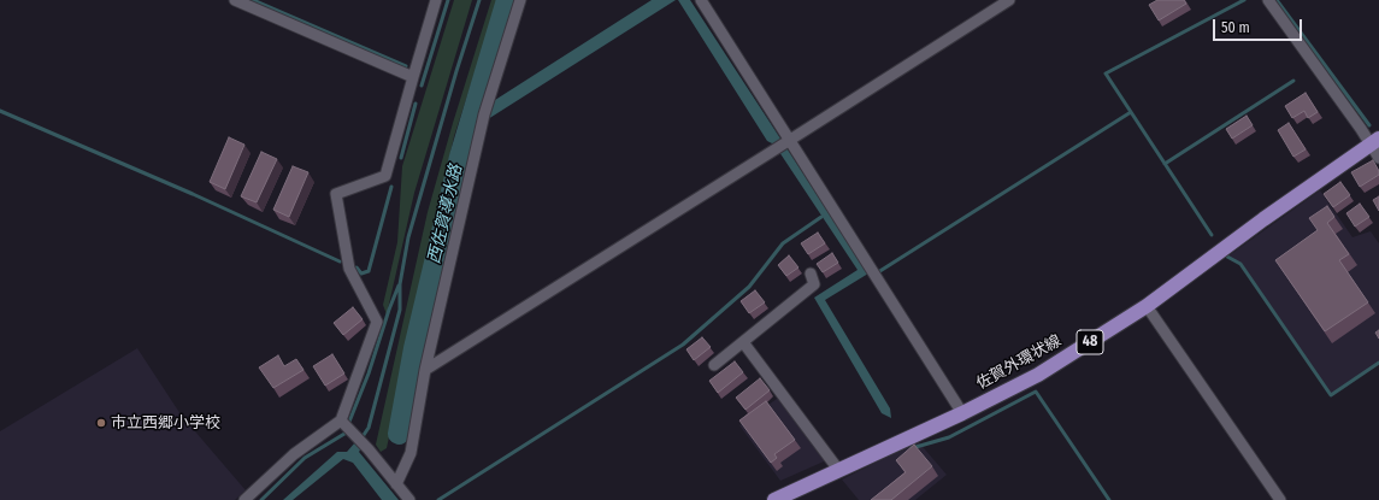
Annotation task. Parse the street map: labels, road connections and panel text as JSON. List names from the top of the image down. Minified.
{"streets":{"main road":["48","佐賀外環状線"]},"water":["西佐賀導水路"],"places":["市立西郷小学校"],"scale_bar":"50 m"}
